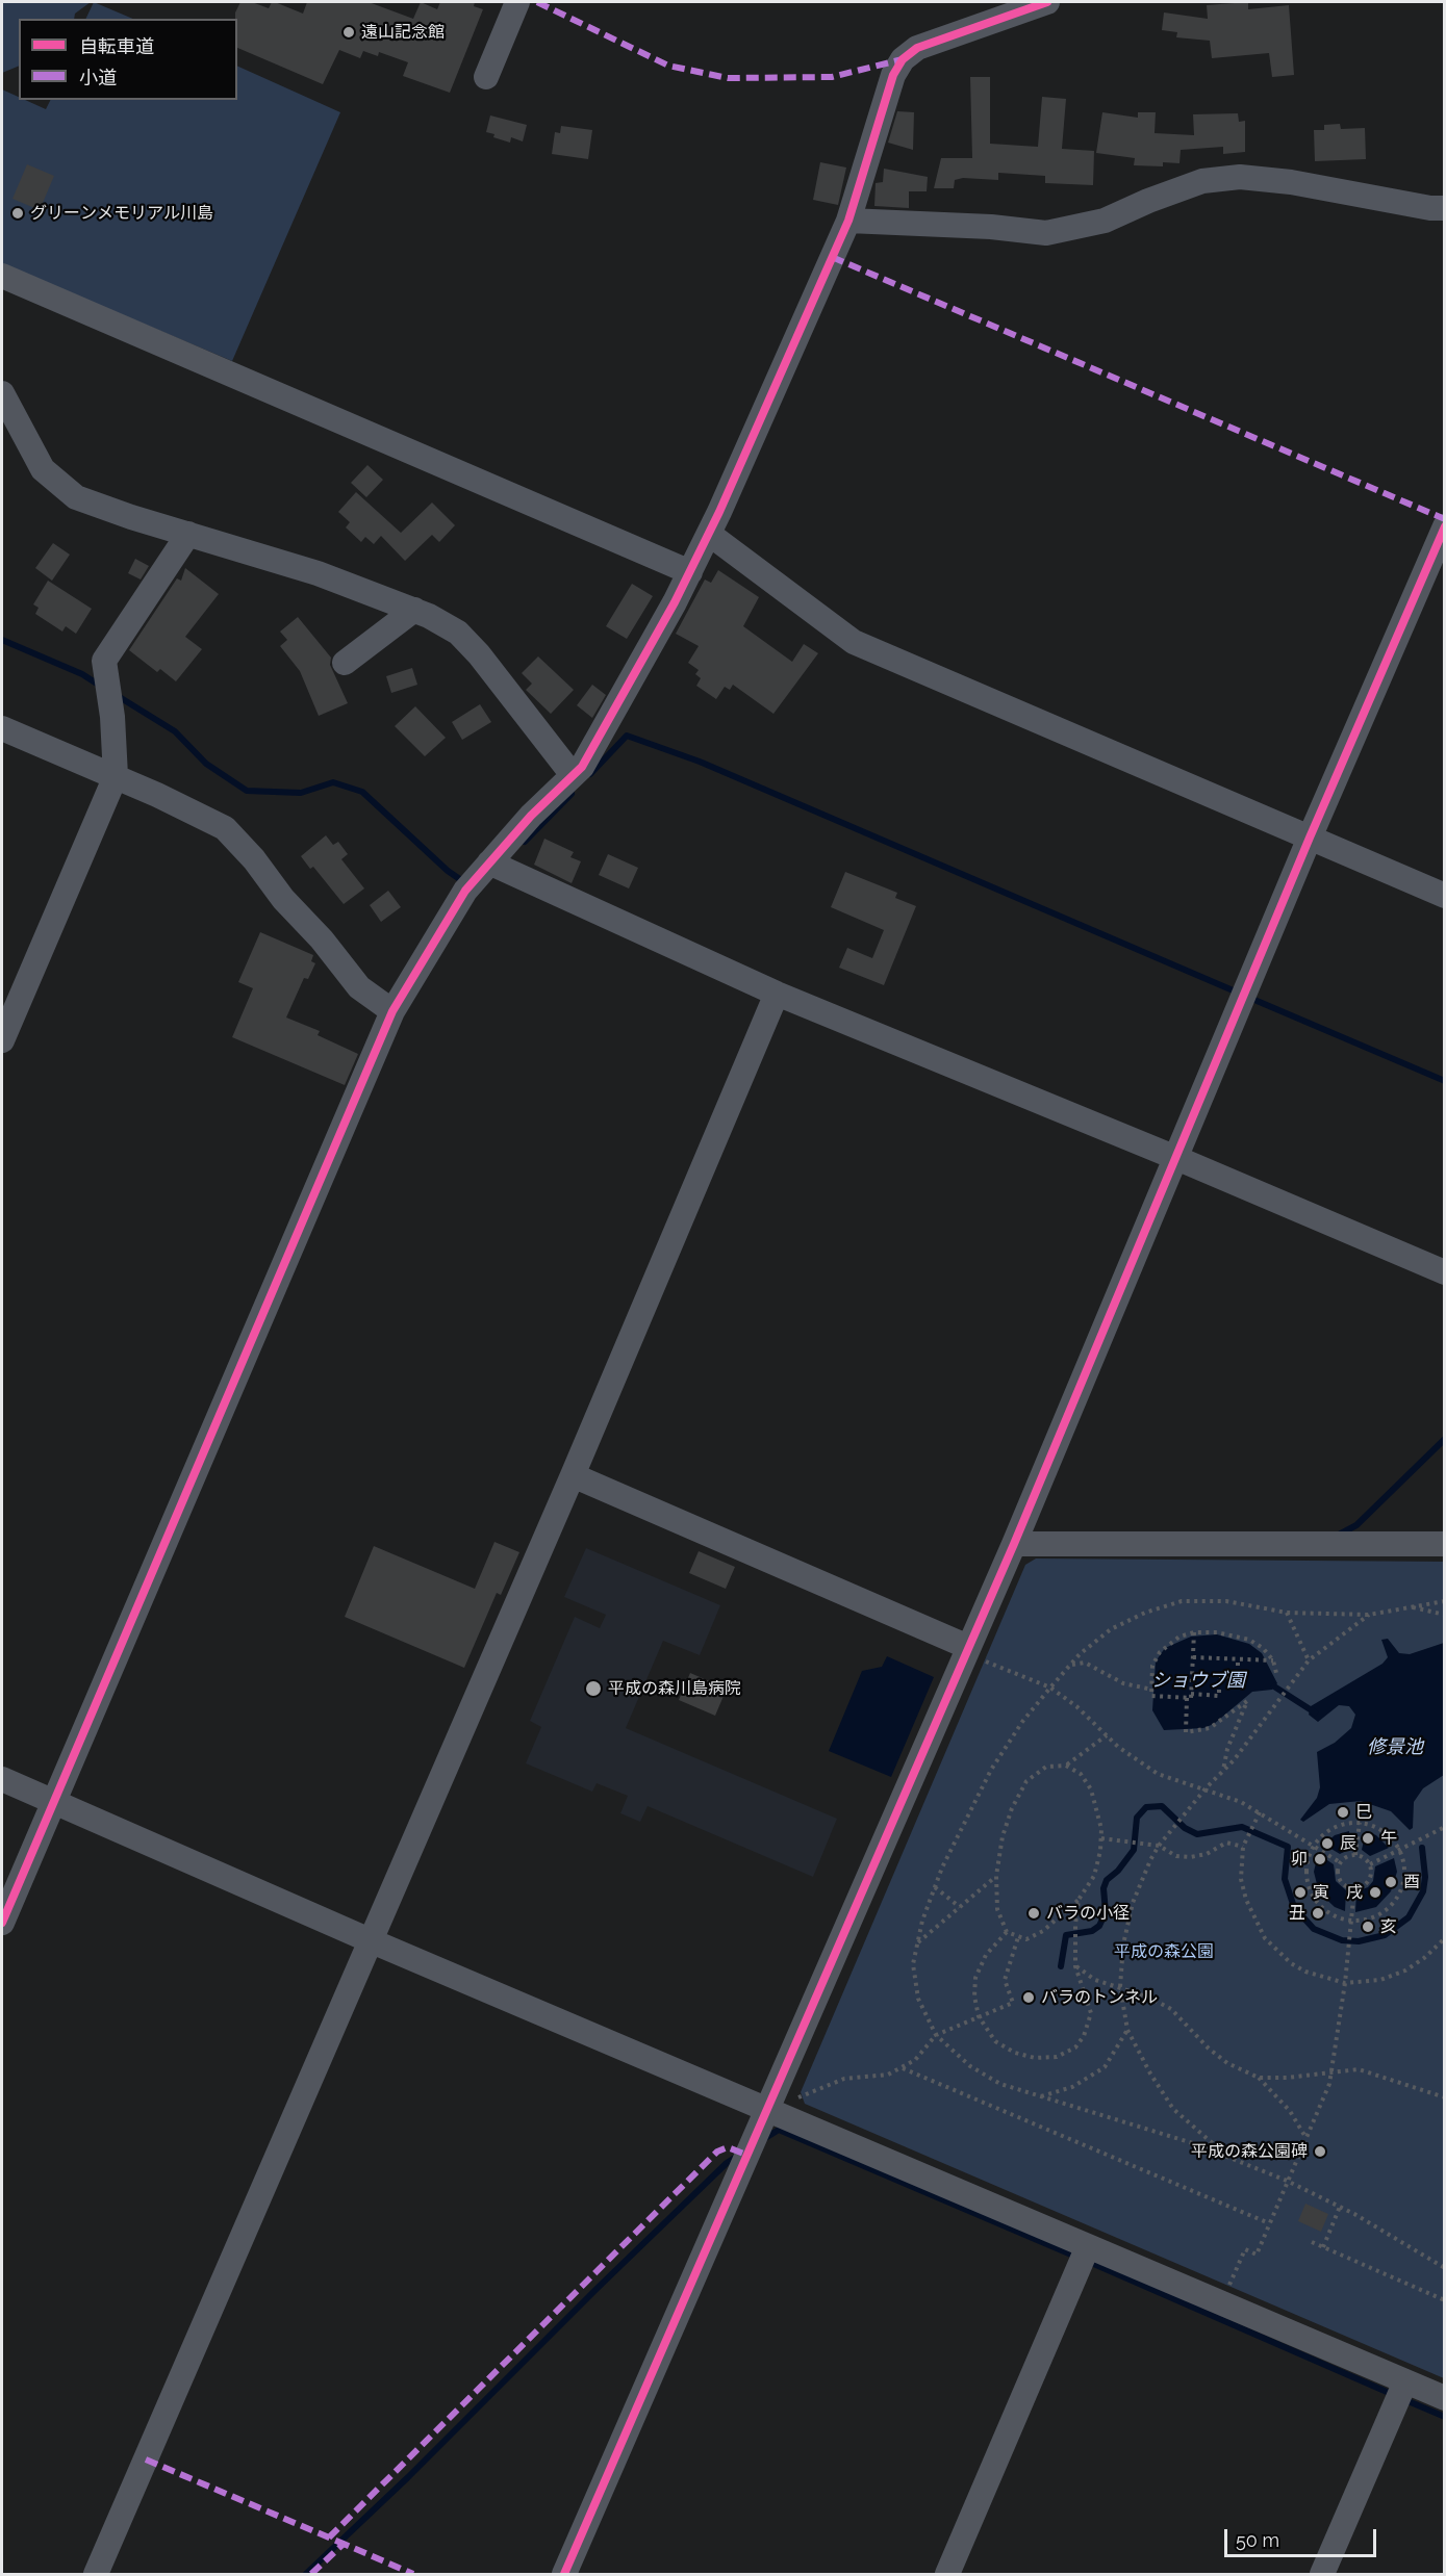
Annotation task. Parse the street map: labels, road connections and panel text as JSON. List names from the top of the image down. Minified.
{"water":["ショウブ園","修景池"],"parks":["平成の森公園"],"places":["遠山記念館","グリーンメモリアル川島","平成の森川島病院","巳","午","辰","卯","酉","寅","戌","バラの小径","丑","亥","バラのトンネル","平成の森公園碑"],"legend":["自転車道","小道"],"scale_bar":"50 m"}
